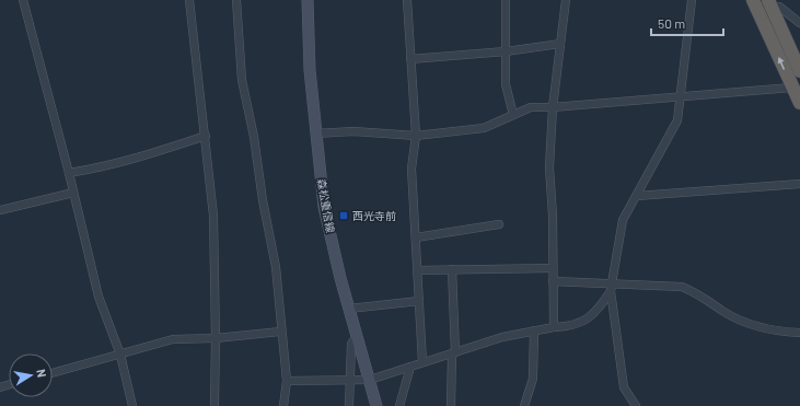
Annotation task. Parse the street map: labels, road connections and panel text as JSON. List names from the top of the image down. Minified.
{"streets":{"main road":["森松重信線"]},"places":{"transit":["西光寺前"]},"scale_bar":"50 m","north":"right"}
